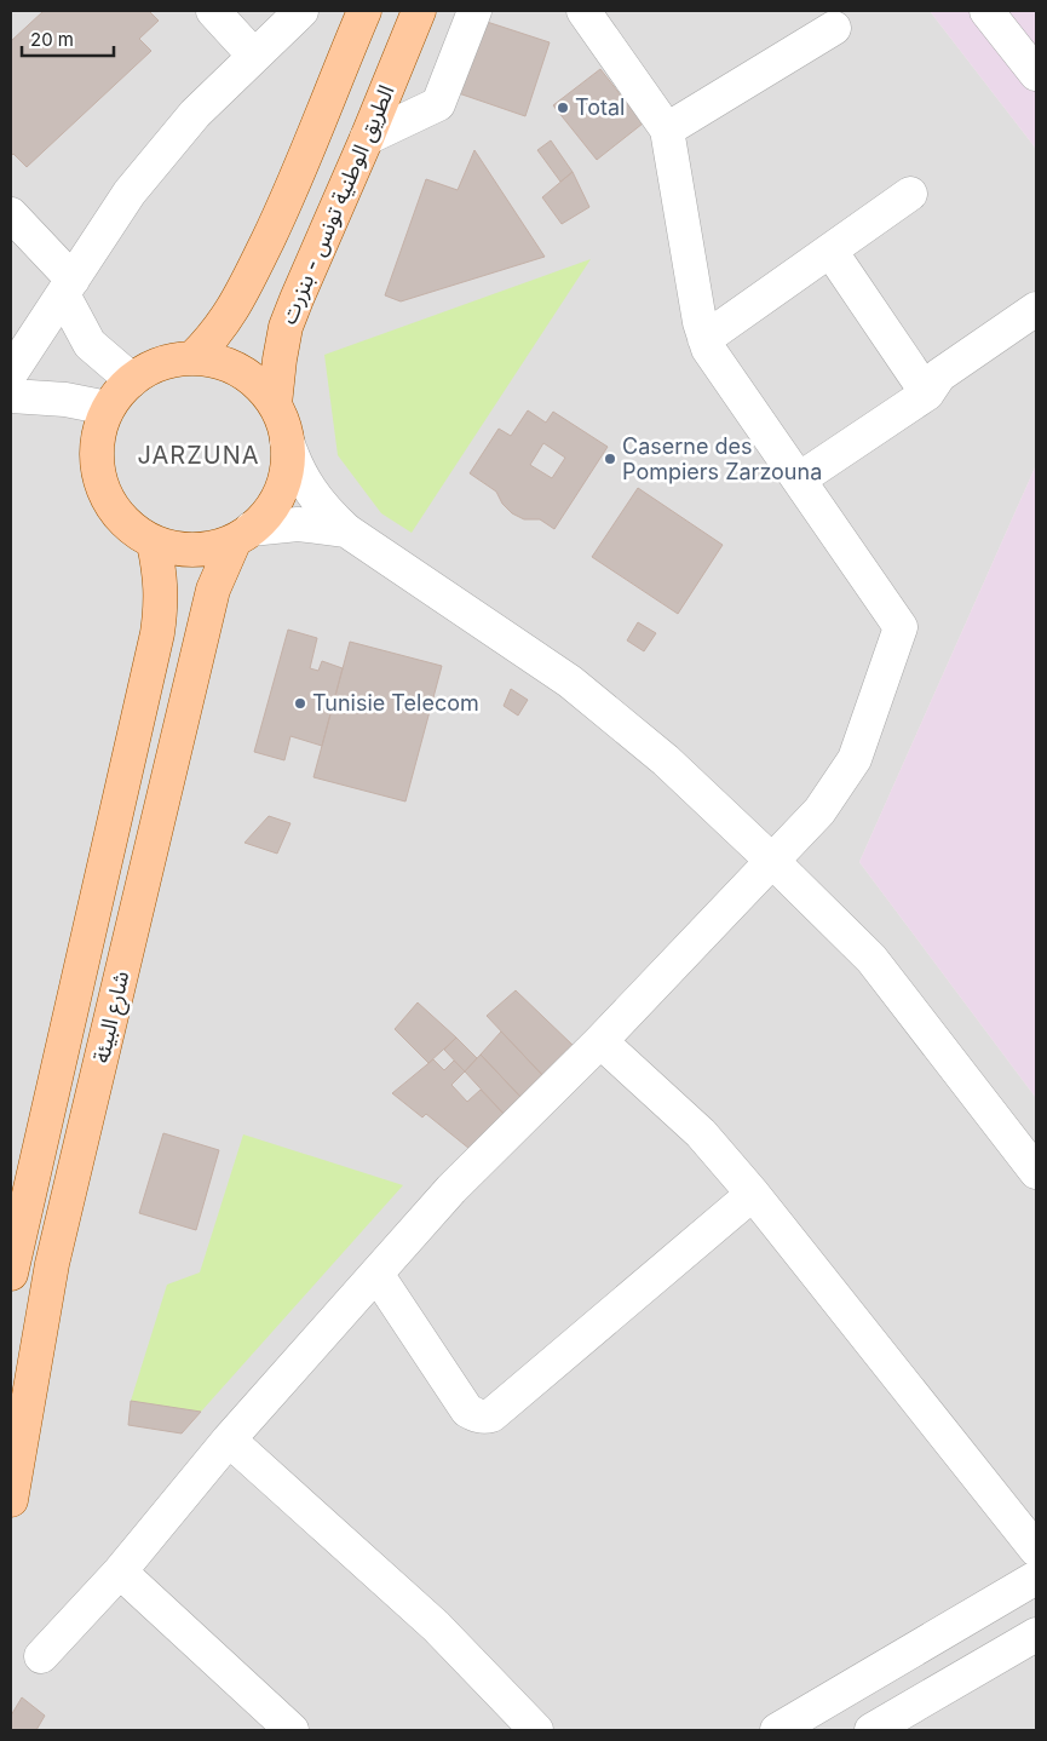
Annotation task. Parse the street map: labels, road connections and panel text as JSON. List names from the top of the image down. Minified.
{"streets":{"main road":["الطريق الوطنية تونس - بنزرت","شارع البيئة"]},"crossings":[["الطريق الوطنية تونس - بنزرت","شارع البيئة"]],"districts":["JARZUNA"],"places":["Total","Caserne des Pompiers Zarzouna","Tunisie Telecom"],"scale_bar":"20 m"}
